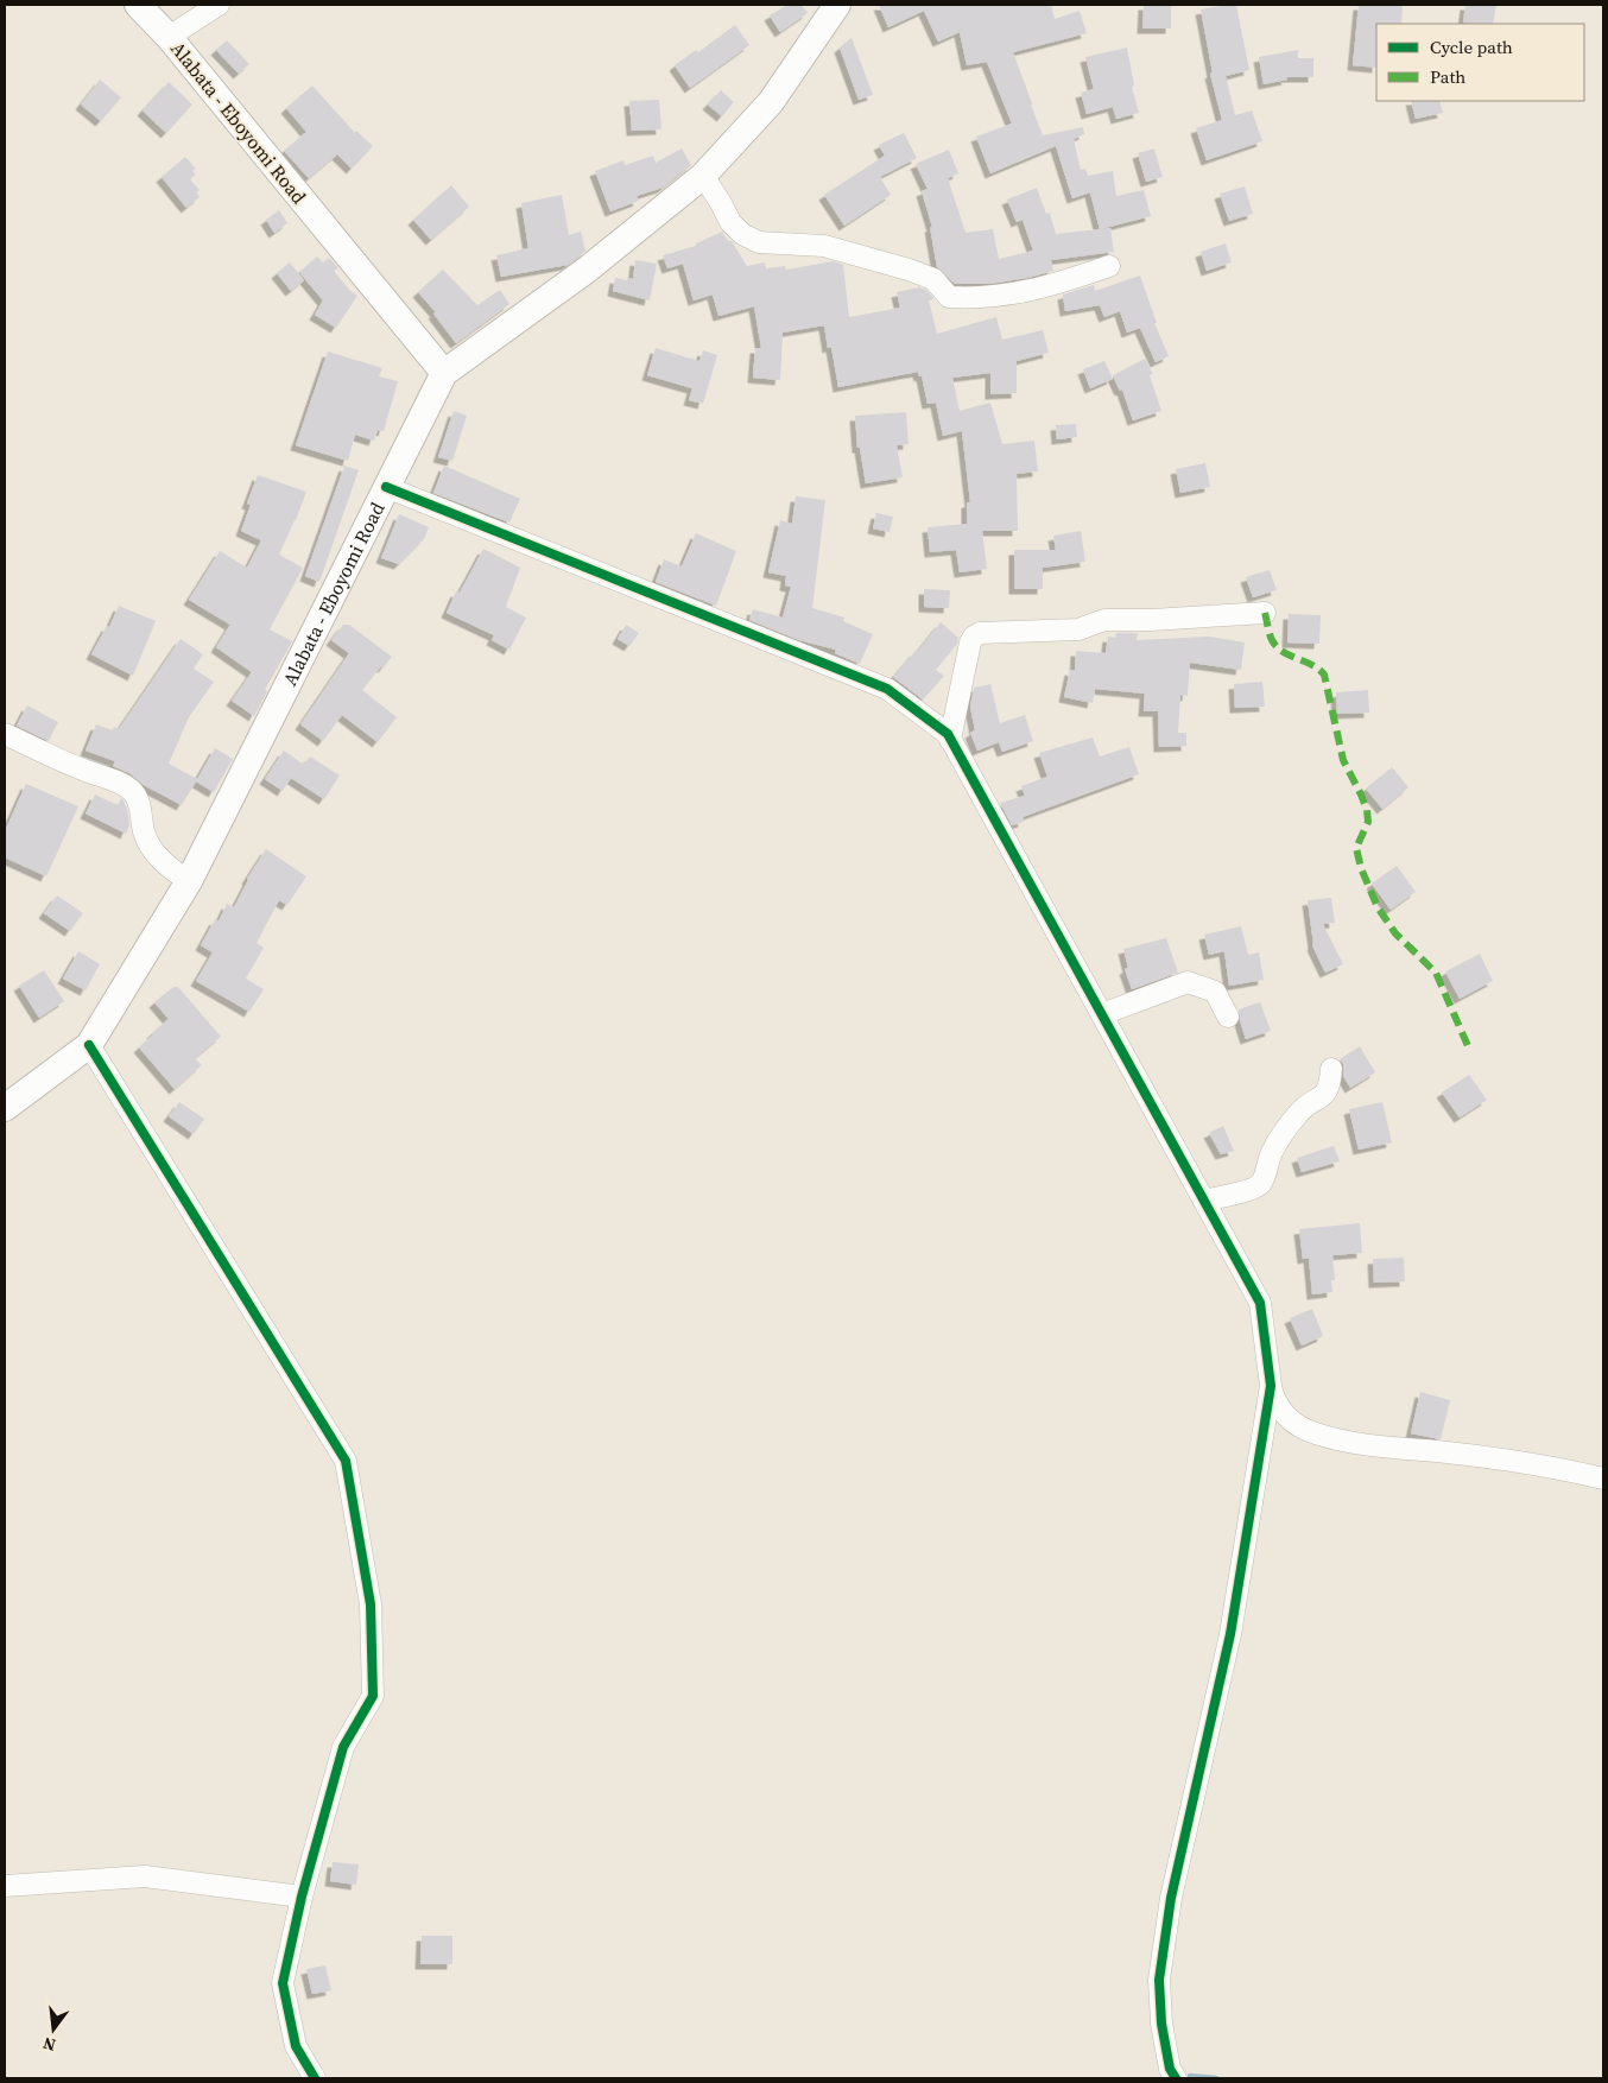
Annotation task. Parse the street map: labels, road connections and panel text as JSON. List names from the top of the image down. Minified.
{"streets":{"main road":["Alabata - Eboyomi Road"]},"legend":["Cycle path","Path"],"north":"bottom"}
